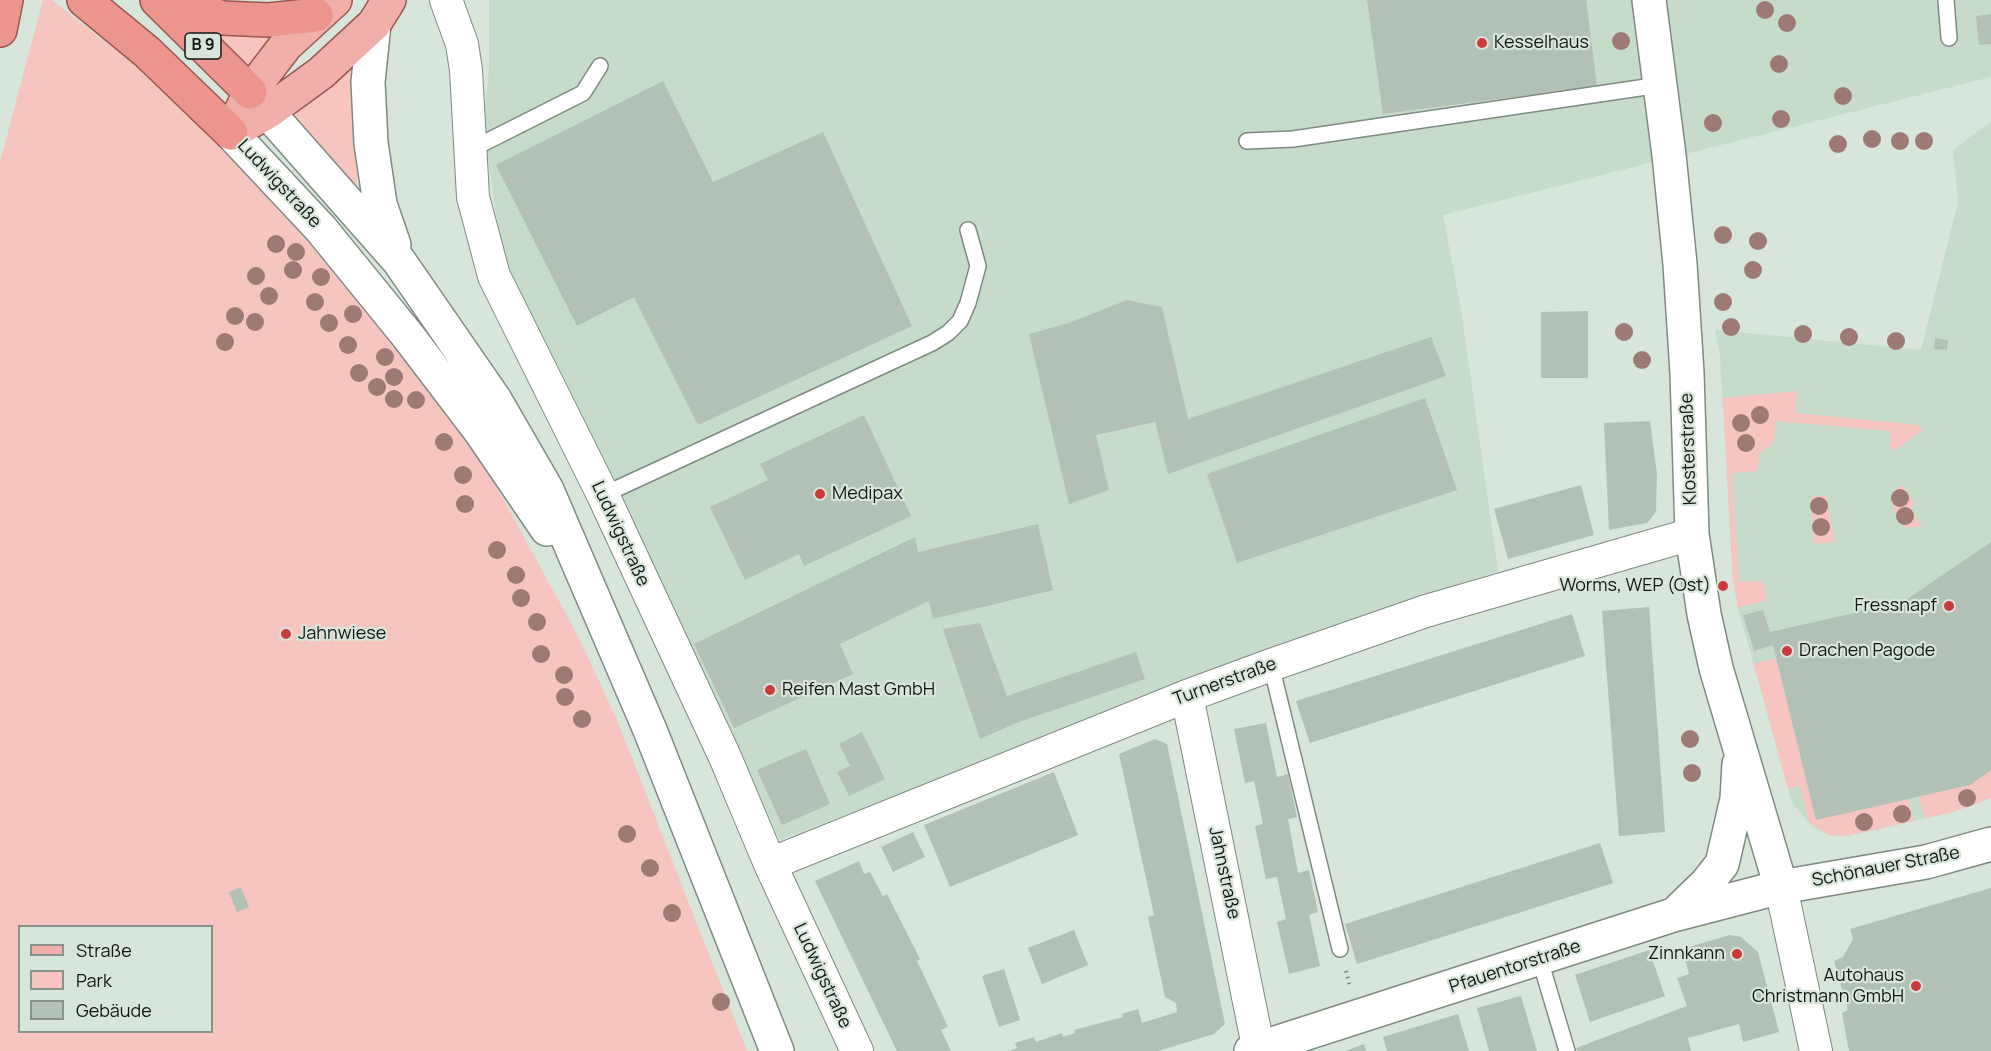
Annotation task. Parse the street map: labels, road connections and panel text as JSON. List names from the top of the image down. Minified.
{"streets":{"highway":["B 9","Ludwigstraße"],"main road":["Klosterstraße","Schönauer Straße","Pfauentorstraße"],"street":["Turnerstraße","Jahnstraße"]},"crossings":[["Ludwigstraße","Turnerstraße"],["Klosterstraße","Turnerstraße"],["Klosterstraße","Schönauer Straße"],["Klosterstraße","Pfauentorstraße"],["Turnerstraße","Jahnstraße"],["Schönauer Straße","Pfauentorstraße"],["Jahnstraße","Pfauentorstraße"]],"places":["Kesselhaus","Medipax","Worms, WEP (Ost)","Fressnapf","Jahnwiese","Drachen Pagode","Reifen Mast GmbH","Zinnkann","Autohaus Christmann GmbH"],"legend":["Straße","Park","Gebäude"]}
